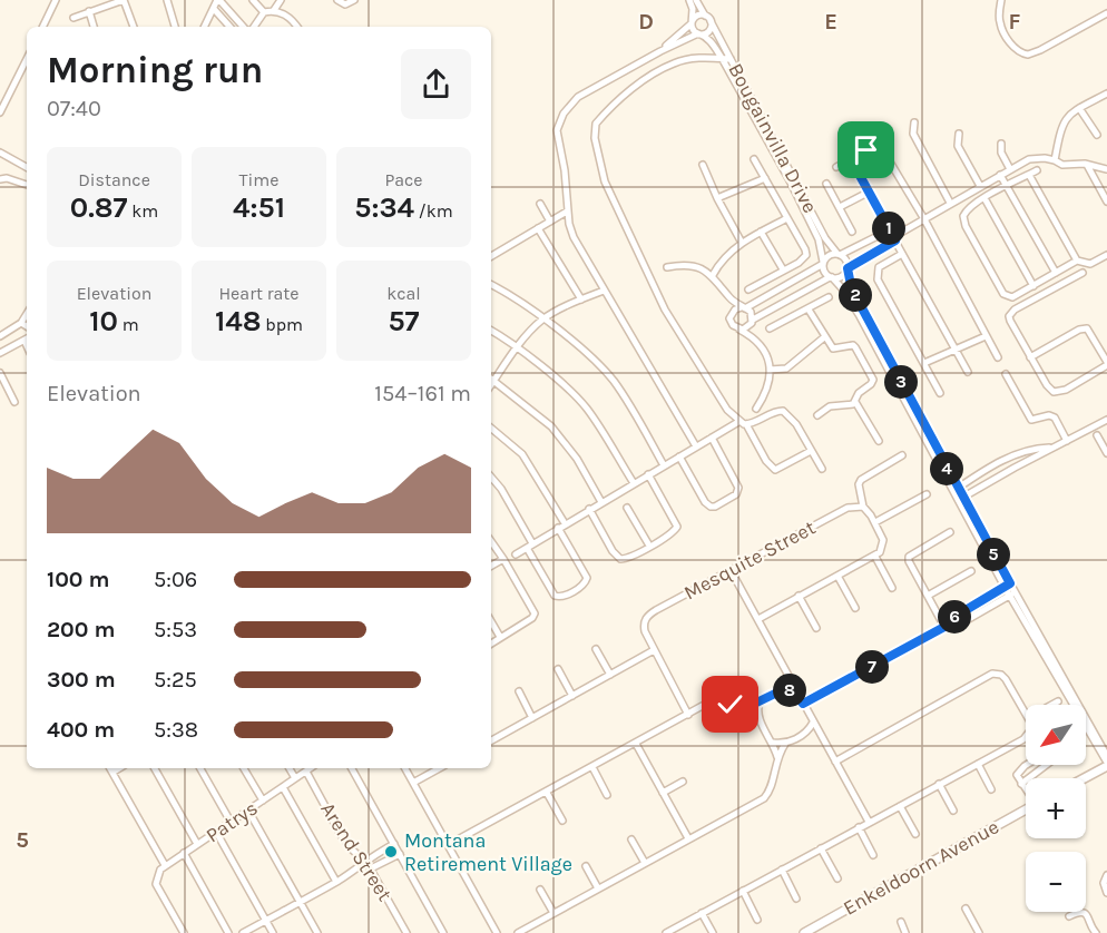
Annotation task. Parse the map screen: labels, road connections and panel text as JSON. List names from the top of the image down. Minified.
{"streets":{"street":["Bougainvilla Drive","Mesquite Street","Patrys","Arend Street","Enkeldoorn Avenue"]},"crossings":[["Patrys","Arend Street"]],"places":["Montana Retirement Village"],"north":"bottom left","page":{"heading":["Morning run","07:40"],"stats":[["Distance","0.87 km"],["Time","4:51"],["Pace","5:34 /km"],["Elevation","10 m"],["Heart rate","148 bpm"],["kcal","57"]],"pins":["1","2","3","4","5","6","7","8"],"chart":["Elevation","154–161 m"],"list":[{"name":"100 m","note":"5:06"},{"name":"200 m","note":"5:53"},{"name":"300 m","note":"5:25"},{"name":"400 m","note":"5:38"}],"map_buttons":["+","−"]},"grid":{"columns":["D","E","F"],"rows":["5"]}}
